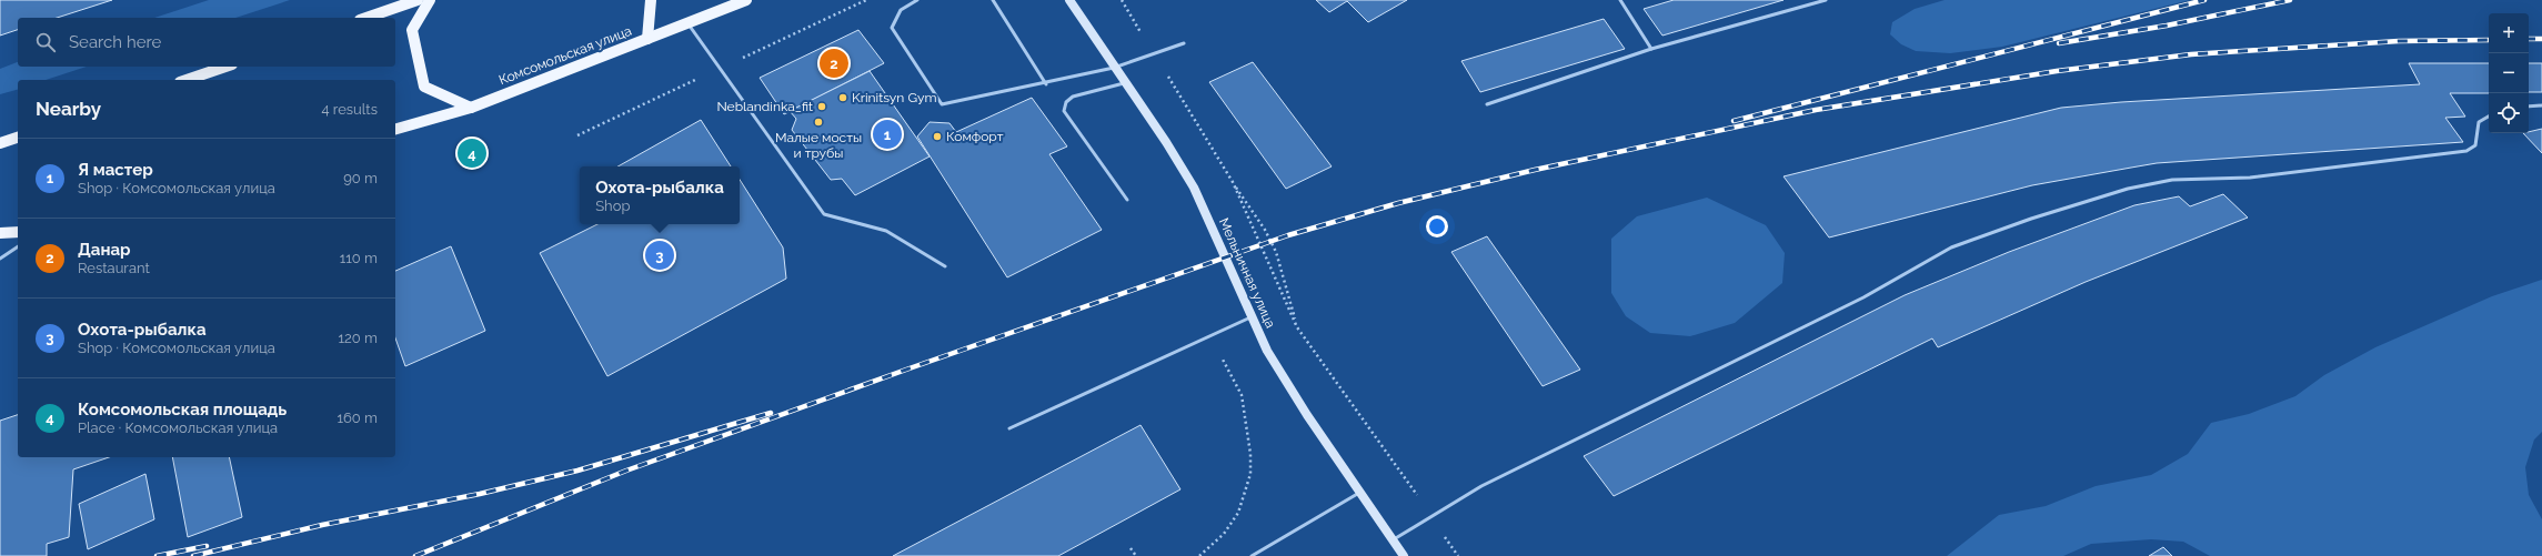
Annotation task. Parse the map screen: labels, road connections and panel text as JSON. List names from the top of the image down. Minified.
{"streets":{"main road":["Комсомольская улица","Мельничная улица"]},"places":["Krinitsyn Gym","Neblandinka_fit","Малые мосты и трубы","Комфорт"],"page":{"map_buttons":["+","−"],"search":"Search here","pins":["2","1","4","3"],"heading":["Nearby","4 results"],"list":[{"mark":"1","name":"Я мастер","note":"Shop · Комсомольская улица","value":"90 m"},{"mark":"2","name":"Данар","note":"Restaurant","value":"110 m"},{"mark":"3","name":"Охота-рыбалка","note":"Shop · Комсомольская улица","value":"120 m"},{"mark":"4","name":"Комсомольская площадь","note":"Place · Комсомольская улица","value":"160 m"}],"popup":["Охота-рыбалка","Shop"]}}
